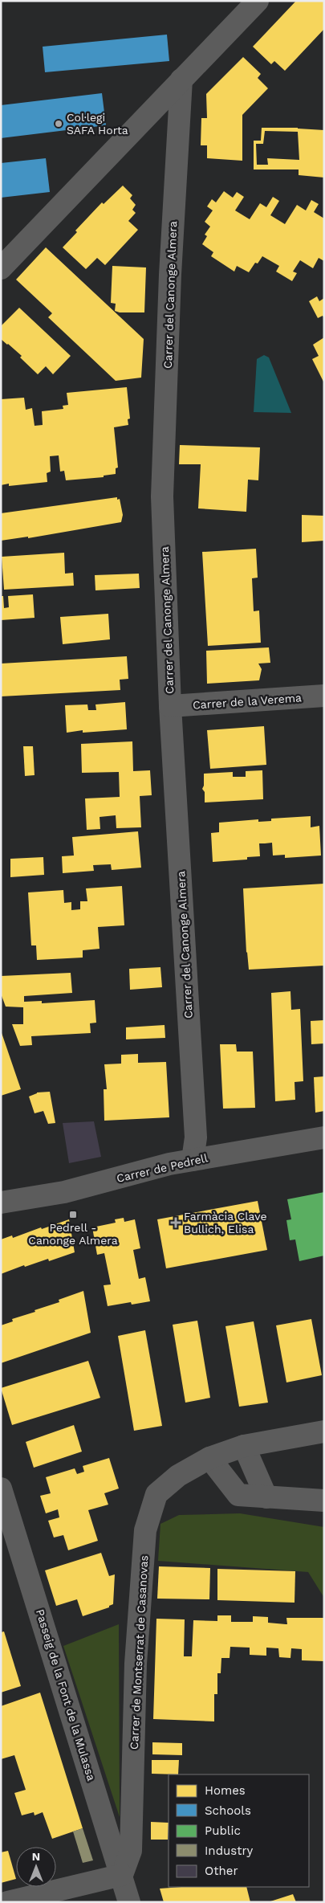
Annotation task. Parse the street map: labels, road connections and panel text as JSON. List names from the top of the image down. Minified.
{"streets":{"street":["Carrer del Canonge Almera","Carrer de la Verema","Carrer de Pedrell","Carrer de Montserrat de Casanovas","Passeig de la Font de la Mulassa"]},"crossings":[["Carrer del Canonge Almera","Carrer de la Verema"],["Carrer del Canonge Almera","Carrer de Pedrell"],["Carrer de Montserrat de Casanovas","Passeig de la Font de la Mulassa"]],"places":{"other":["Col·legi SAFA Horta"],"transit":["Pedrell - Canonge Almera"],"health":["Farmàcia Clave Bullich, Elisa"]},"legend":["Homes","Schools","Public","Industry","Other"],"north":"top"}
